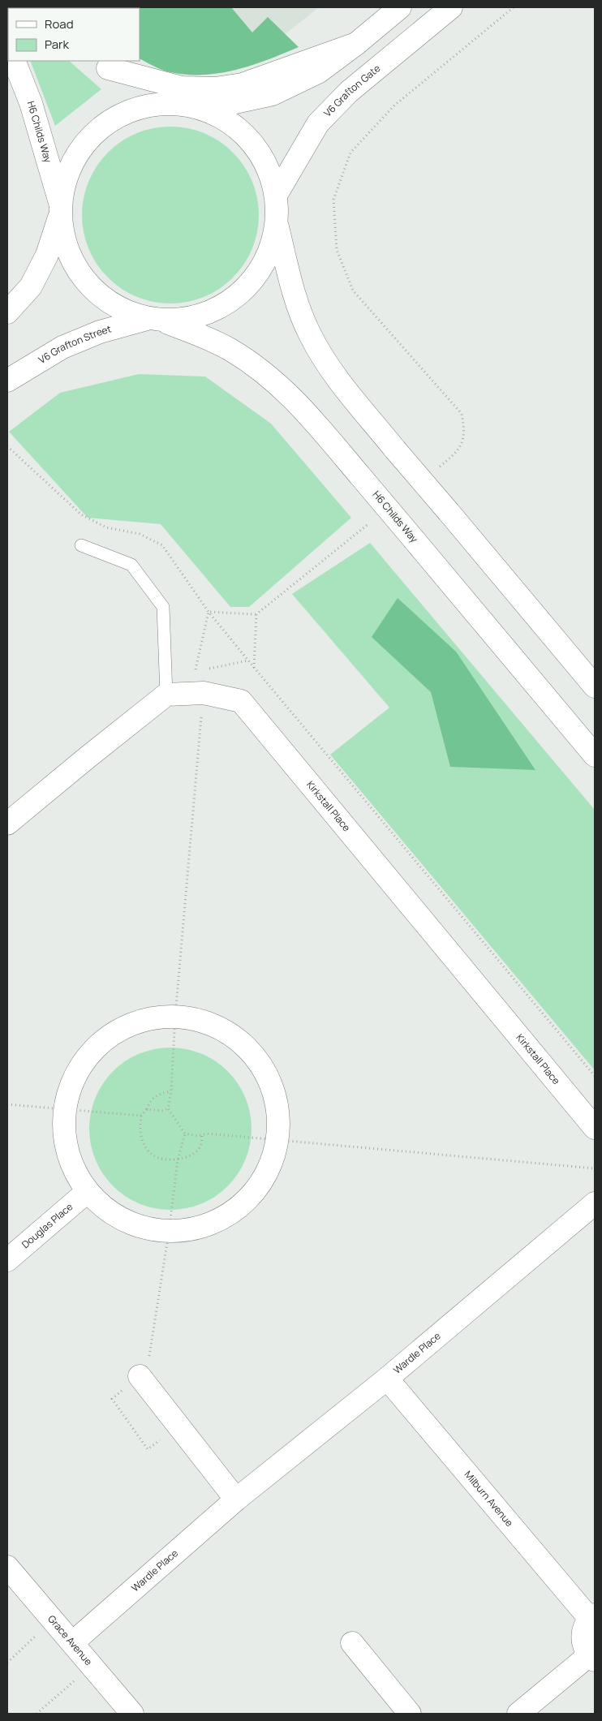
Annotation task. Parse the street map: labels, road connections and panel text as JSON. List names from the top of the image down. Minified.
{"streets":{"street":["V6 Grafton Gate","H6 Childs Way","V6 Grafton Street","Kirkstall Place","Douglas Place","Wardle Place","Milburn Avenue","Grace Avenue"]},"crossings":[["H6 Childs Way","V6 Grafton Street"],["Wardle Place","Milburn Avenue"],["Wardle Place","Grace Avenue"]],"legend":["Road","Park"]}
